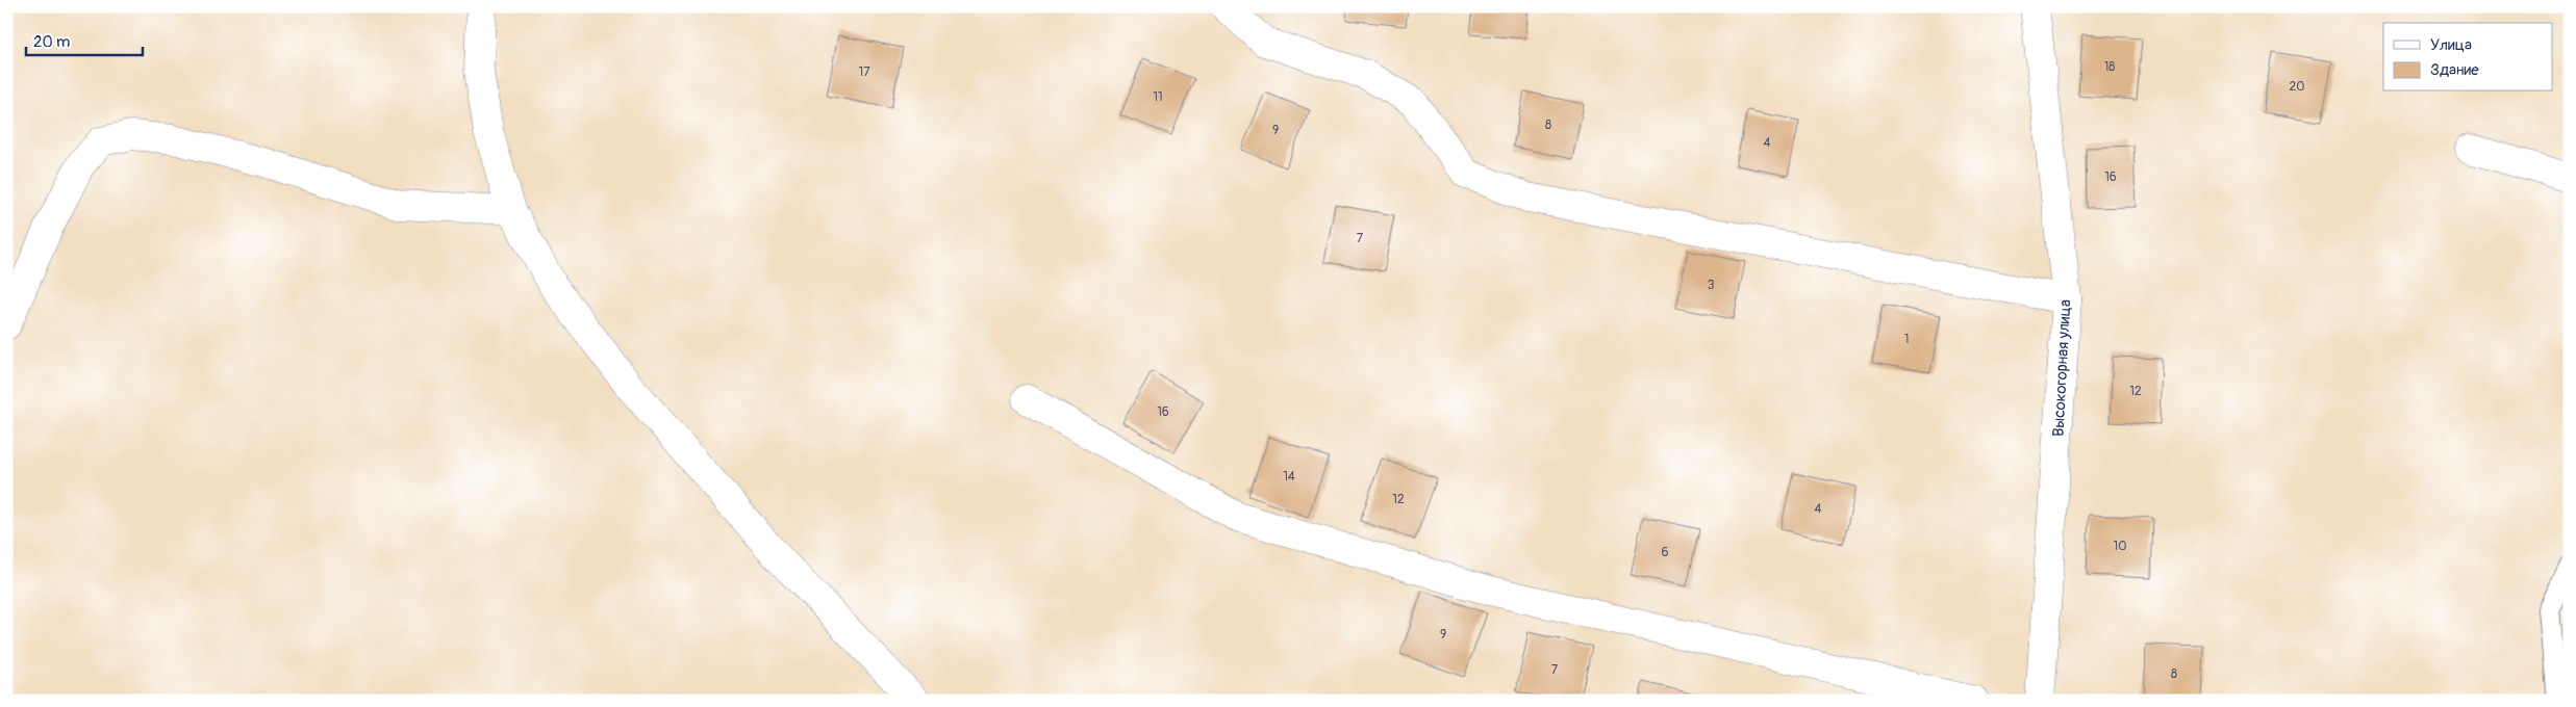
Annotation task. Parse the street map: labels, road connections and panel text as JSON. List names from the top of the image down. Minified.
{"streets":{"street":["Высокогорная улица"]},"house_numbers":["18","17","20","11","8","9","4","16","7","3","1","12","16","14","12","4","10","6","9","7","8"],"legend":["Улица","Здание"],"scale_bar":"20 m"}
